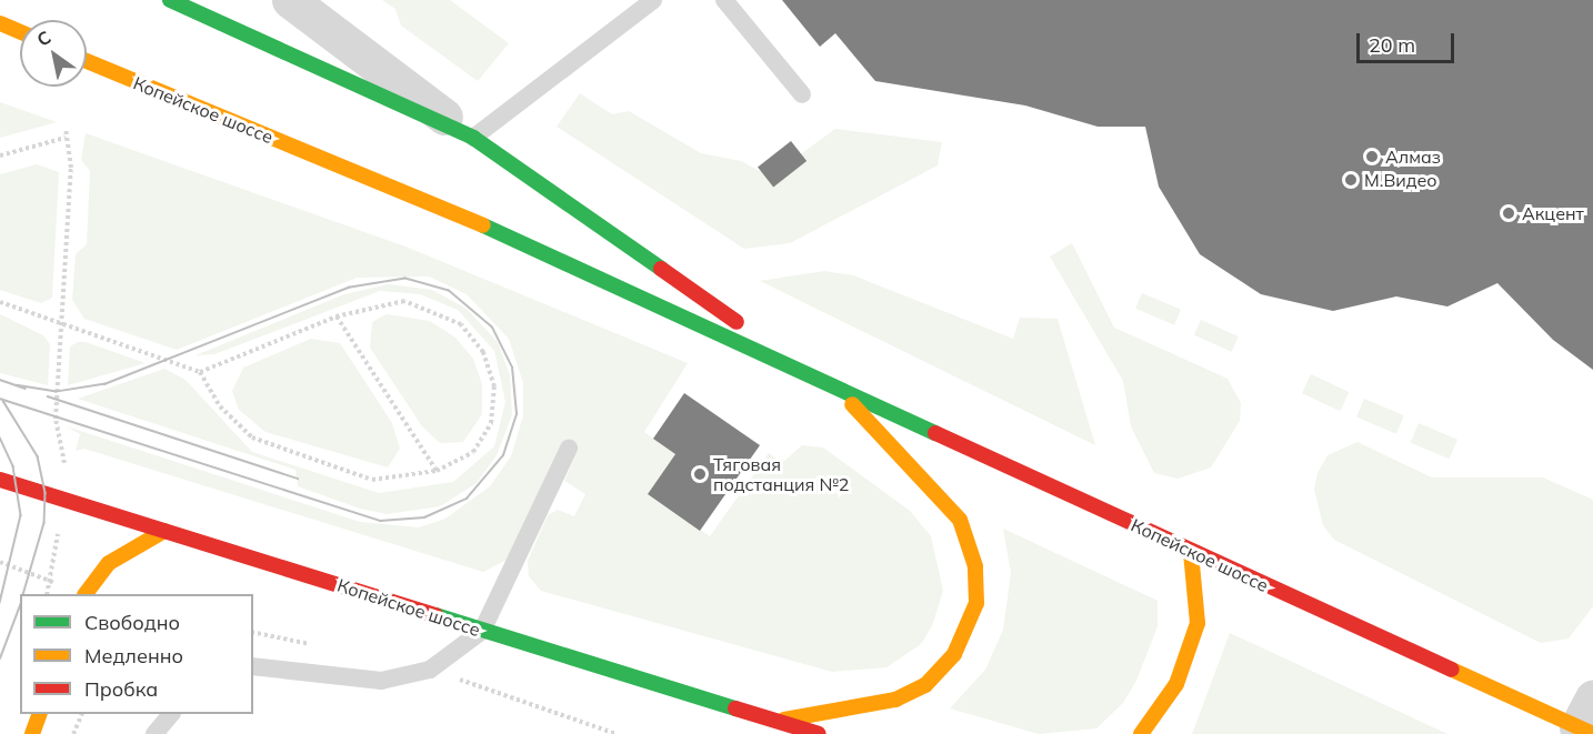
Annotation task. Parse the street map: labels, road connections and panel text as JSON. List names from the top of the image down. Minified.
{"streets":{"main road":["Копейское шоссе"]},"places":["Алмаз","М.Видео","Акцент","Тяговая подстанция №2"],"legend":["Свободно","Медленно","Пробка"],"scale_bar":"20 m","north":"top left"}
